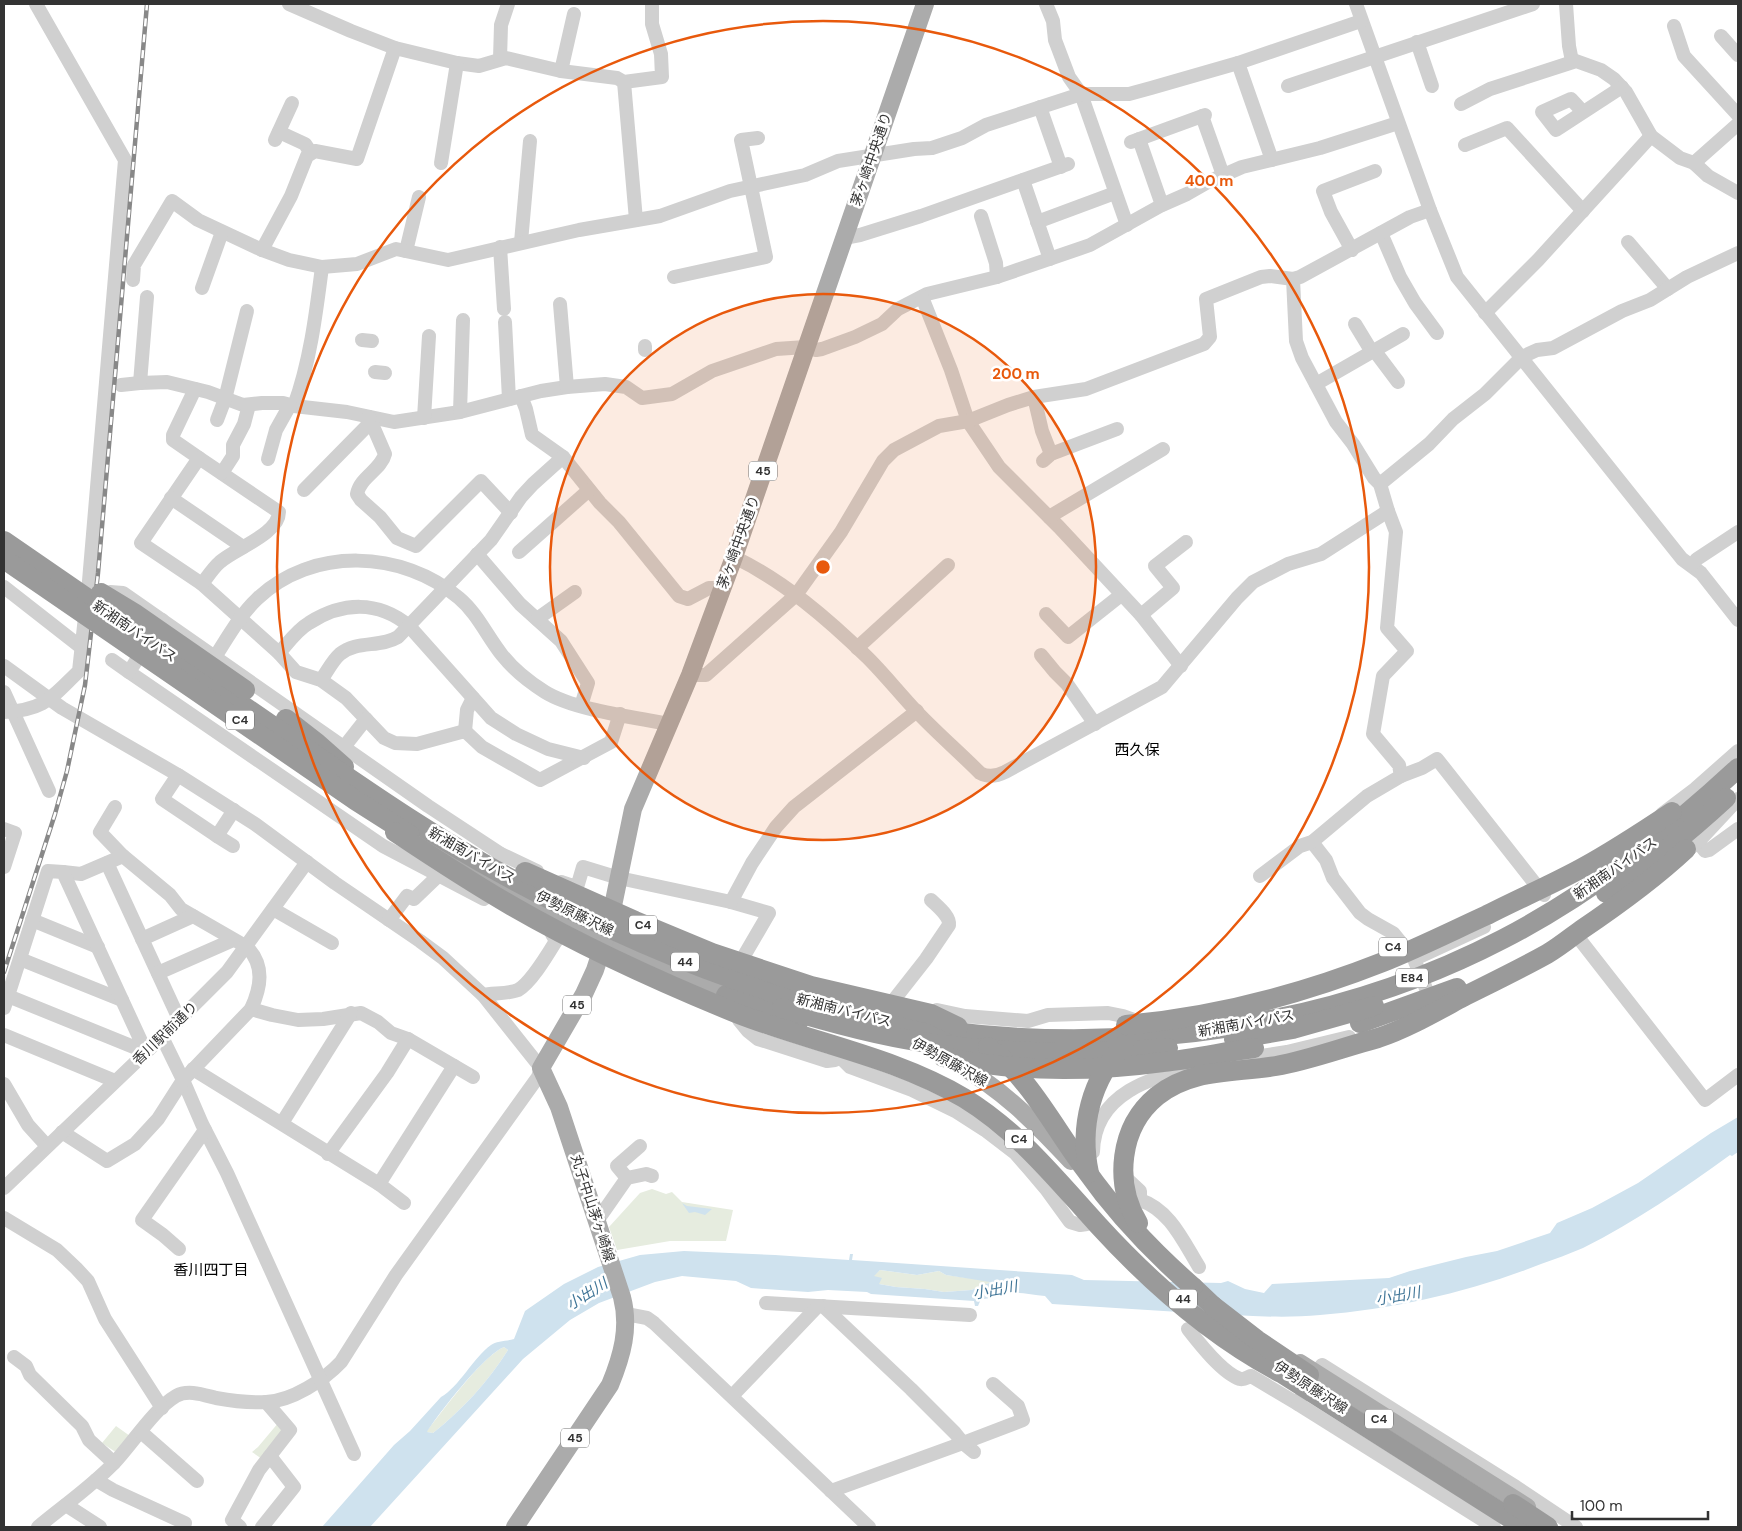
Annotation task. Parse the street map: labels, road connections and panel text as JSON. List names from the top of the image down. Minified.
{"streets":{"highway":["新湘南バイパス","C4","E84"],"main road":["茅ヶ崎中央通り","45","伊勢原藤沢線","44","丸子中山茅ヶ崎線"],"street":["香川駅前通り"]},"crossings":[["茅ヶ崎中央通り","45"],["茅ヶ崎中央通り","伊勢原藤沢線"],["45","伊勢原藤沢線"],["45","丸子中山茅ヶ崎線"],["新湘南バイパス","C4"],["新湘南バイパス","伊勢原藤沢線"],["C4","伊勢原藤沢線"]],"districts":["西久保","香川四丁目"],"water":["小出川"],"scale_bar":"100 m","rings":["400 m","200 m"]}
